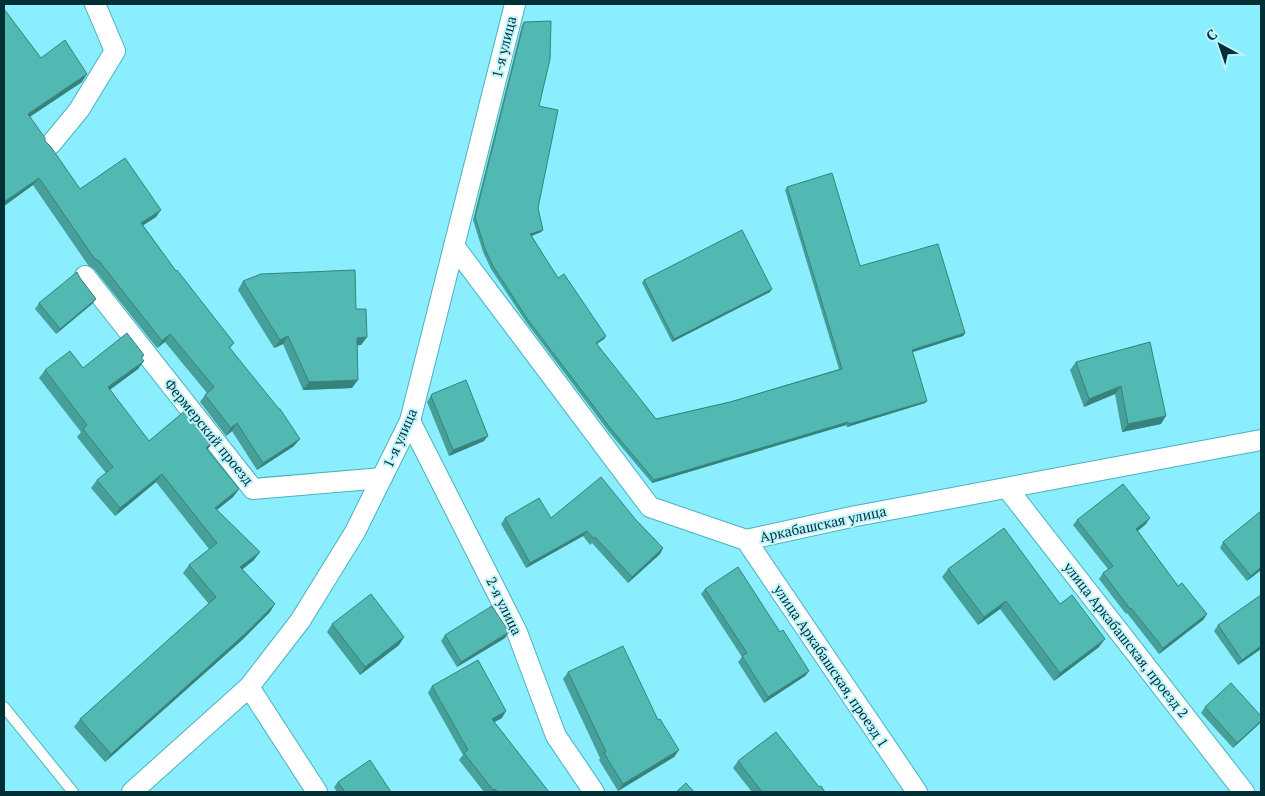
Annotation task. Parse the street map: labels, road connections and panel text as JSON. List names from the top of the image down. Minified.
{"streets":{"street":["1-я улица","Фермерский проезд","Аркабашская улица","2-я улица","улица Аркабашская, проезд 2","улица Аркабашская, проезд 1"]},"crossings":[["1-я улица","Фермерский проезд"],["1-я улица","Аркабашская улица"],["1-я улица","2-я улица"],["Аркабашская улица","улица Аркабашская, проезд 2"],["Аркабашская улица","улица Аркабашская, проезд 1"]],"north":"top left"}
